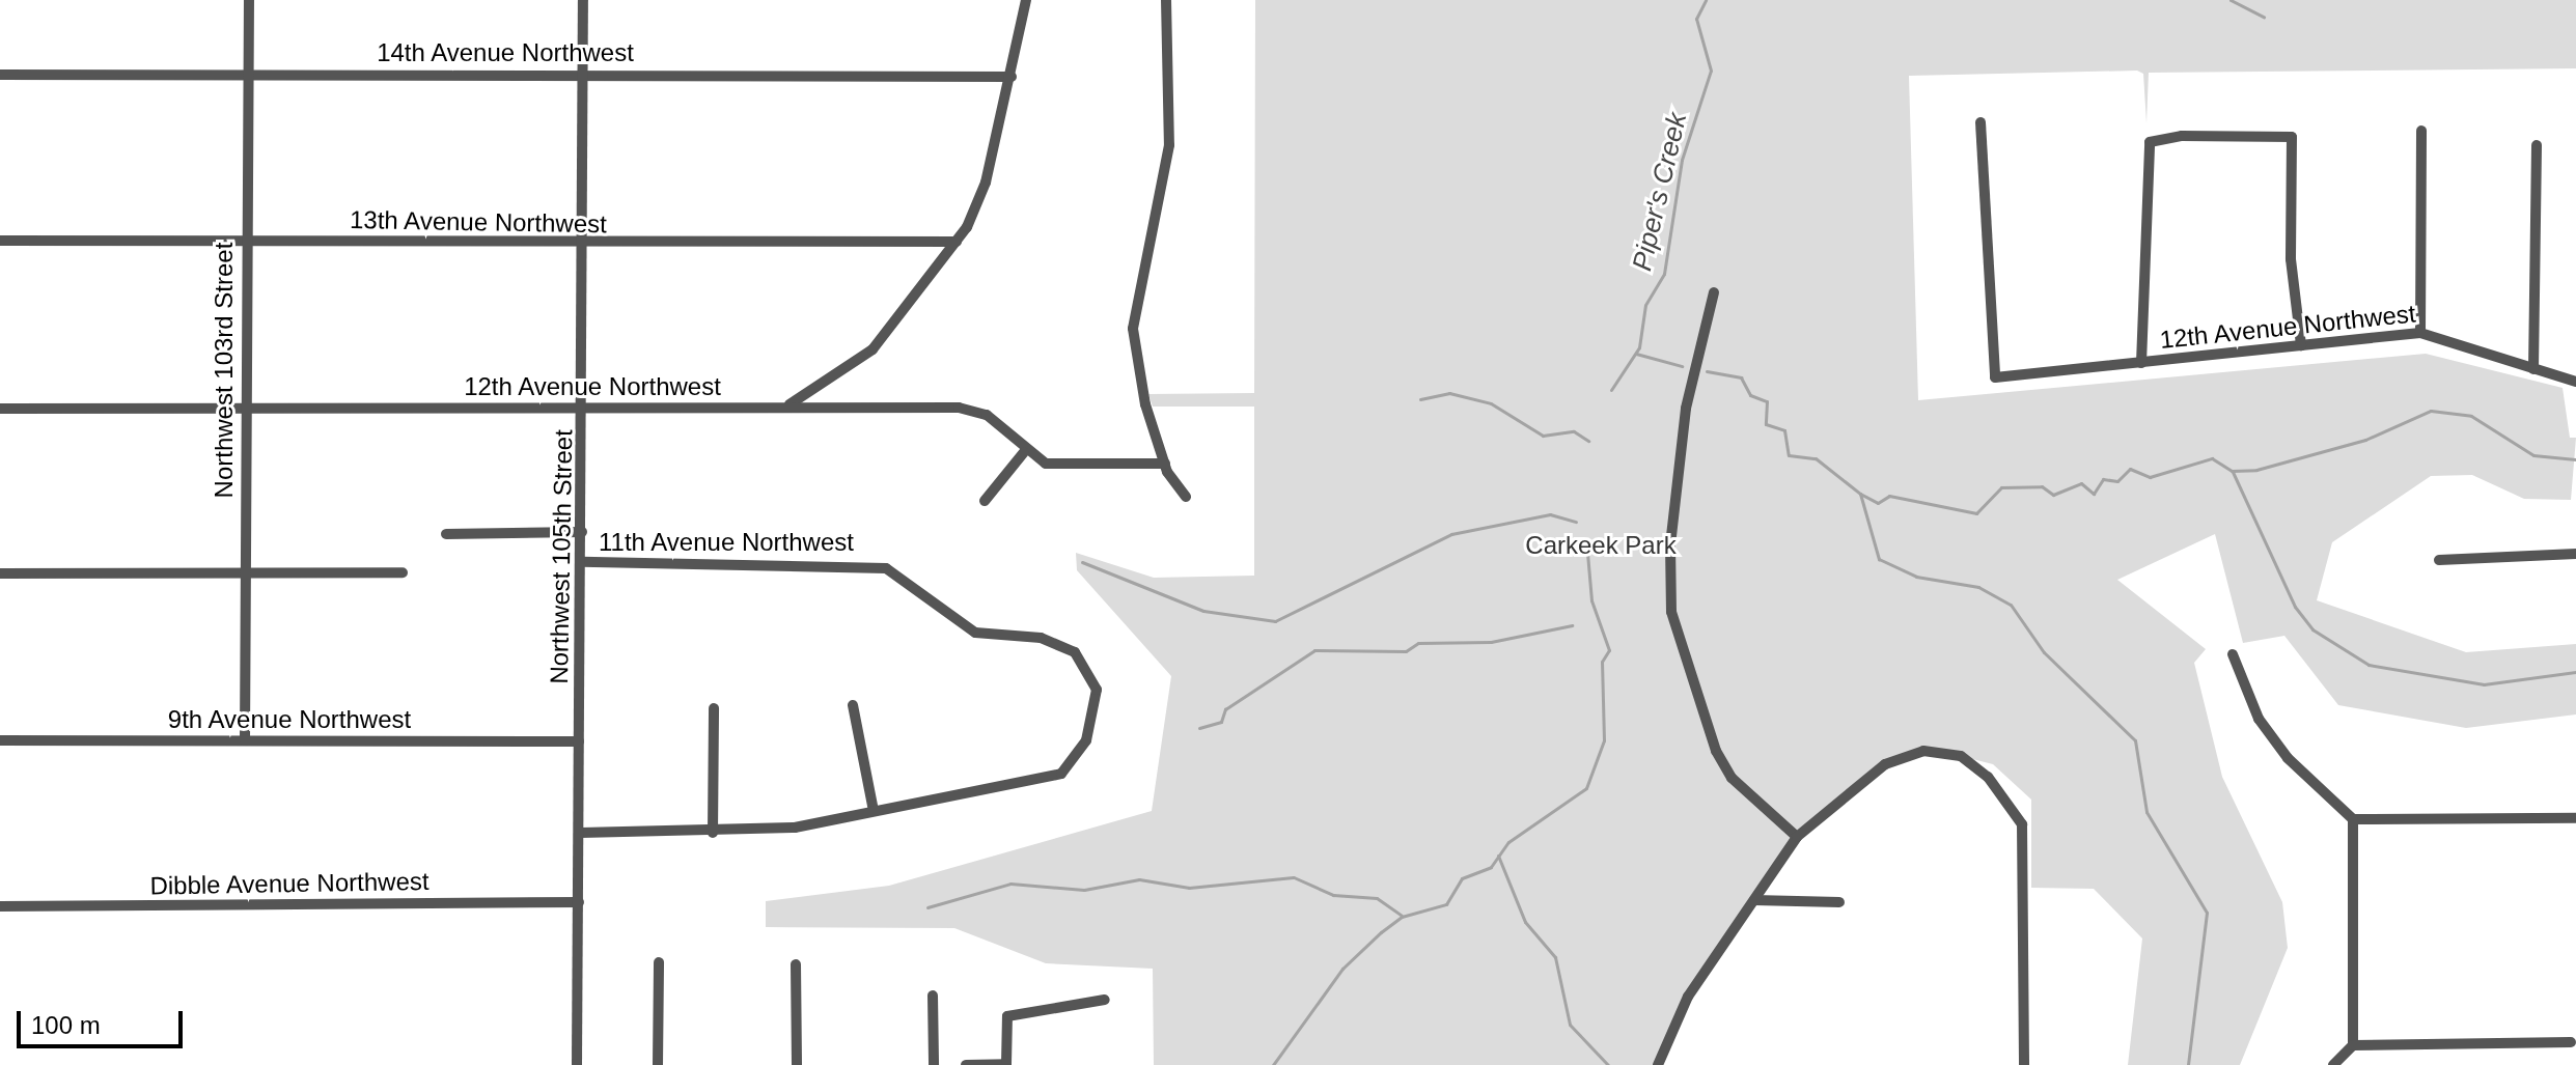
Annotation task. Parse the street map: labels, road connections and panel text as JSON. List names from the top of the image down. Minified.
{"streets":{"street":["14th Avenue Northwest","13th Avenue Northwest","12th Avenue Northwest","Northwest 103rd Street","11th Avenue Northwest","Northwest 105th Street","9th Avenue Northwest","Dibble Avenue Northwest"]},"crossings":[["14th Avenue Northwest","Northwest 103rd Street"],["14th Avenue Northwest","Northwest 105th Street"],["13th Avenue Northwest","Northwest 103rd Street"],["13th Avenue Northwest","Northwest 105th Street"],["12th Avenue Northwest","Northwest 103rd Street"],["12th Avenue Northwest","Northwest 105th Street"],["Northwest 103rd Street","9th Avenue Northwest"],["11th Avenue Northwest","Northwest 105th Street"],["Northwest 105th Street","9th Avenue Northwest"],["Northwest 105th Street","Dibble Avenue Northwest"]],"water":["Piper's Creek"],"parks":["Carkeek Park"],"scale_bar":"100 m"}
